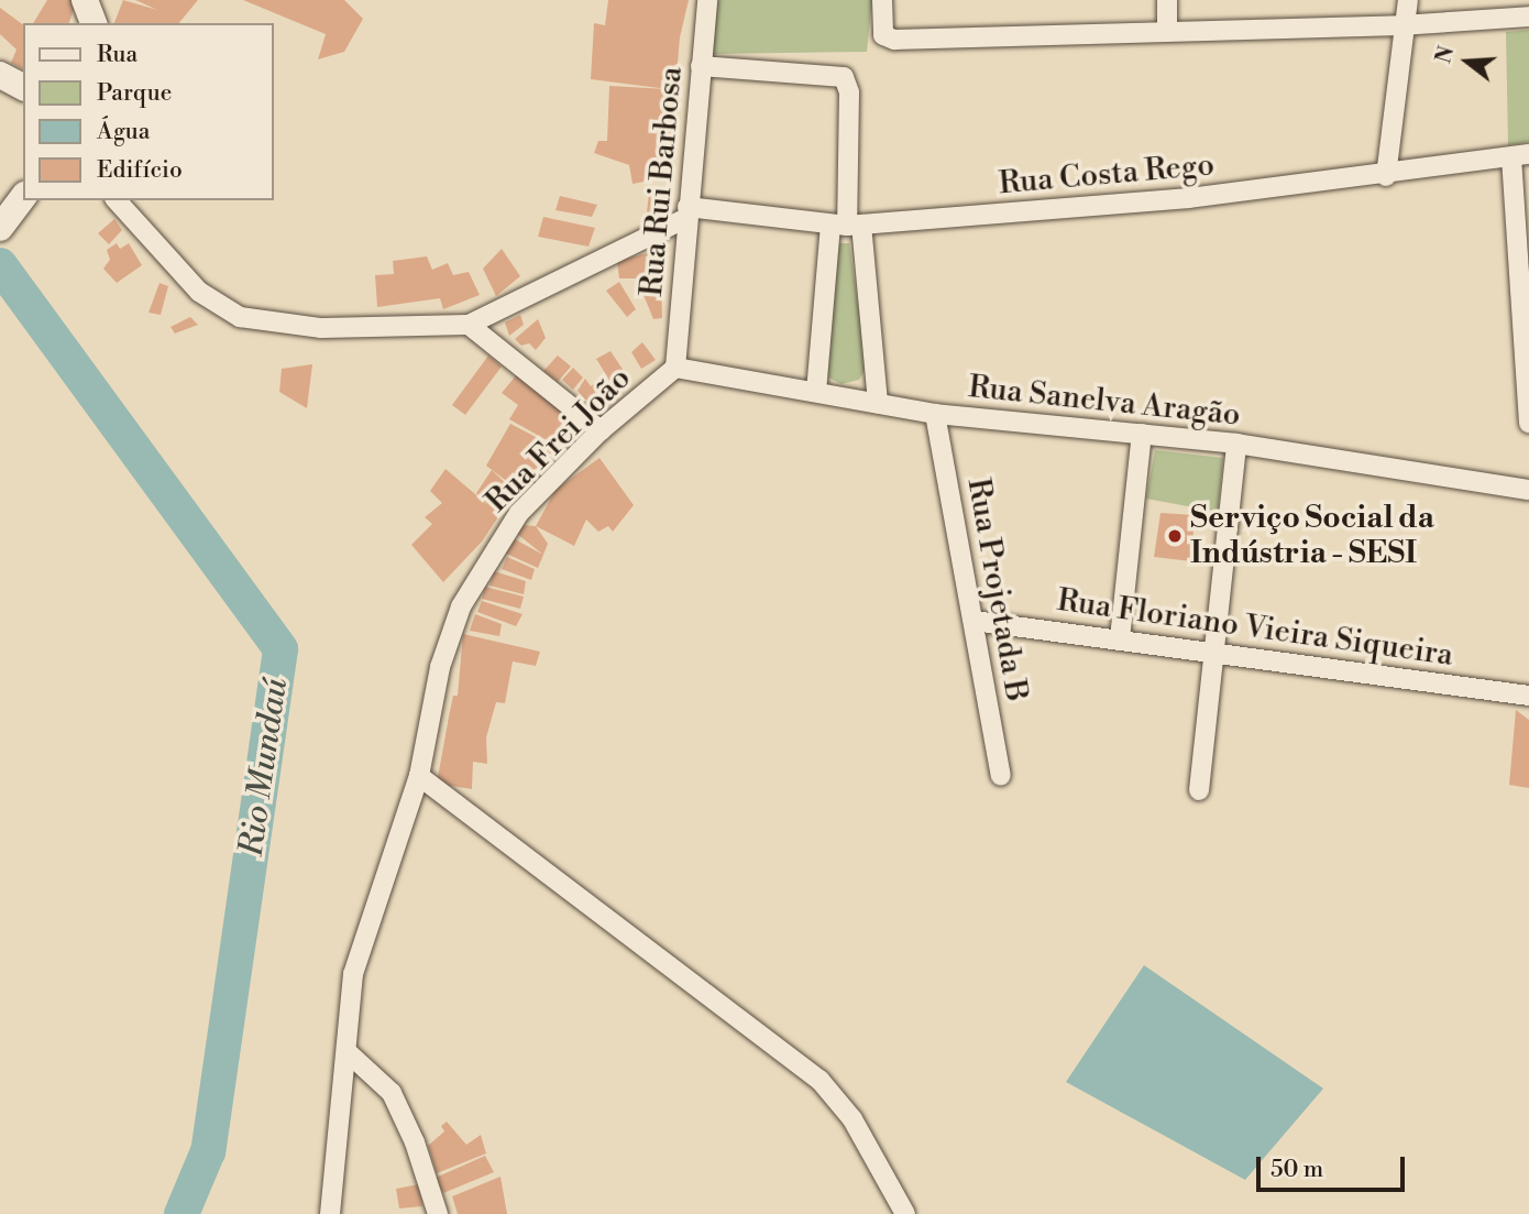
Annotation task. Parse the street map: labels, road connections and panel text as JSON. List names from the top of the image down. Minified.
{"streets":{"street":["Rua Costa Rego","Rua Rui Barbosa","Rua Sanelva Aragão","Rua Frei João","Rua Projetada B","Rua Floriano Vieira Siqueira"]},"crossings":[["Rua Costa Rego","Rua Rui Barbosa"],["Rua Rui Barbosa","Rua Sanelva Aragão"],["Rua Rui Barbosa","Rua Frei João"],["Rua Sanelva Aragão","Rua Frei João"],["Rua Sanelva Aragão","Rua Projetada B"],["Rua Projetada B","Rua Floriano Vieira Siqueira"]],"water":["Rio Mundaú"],"places":["Serviço Social da Indústria - SESI"],"legend":["Rua","Parque","Água","Edifício"],"scale_bar":"50 m","north":"left"}
